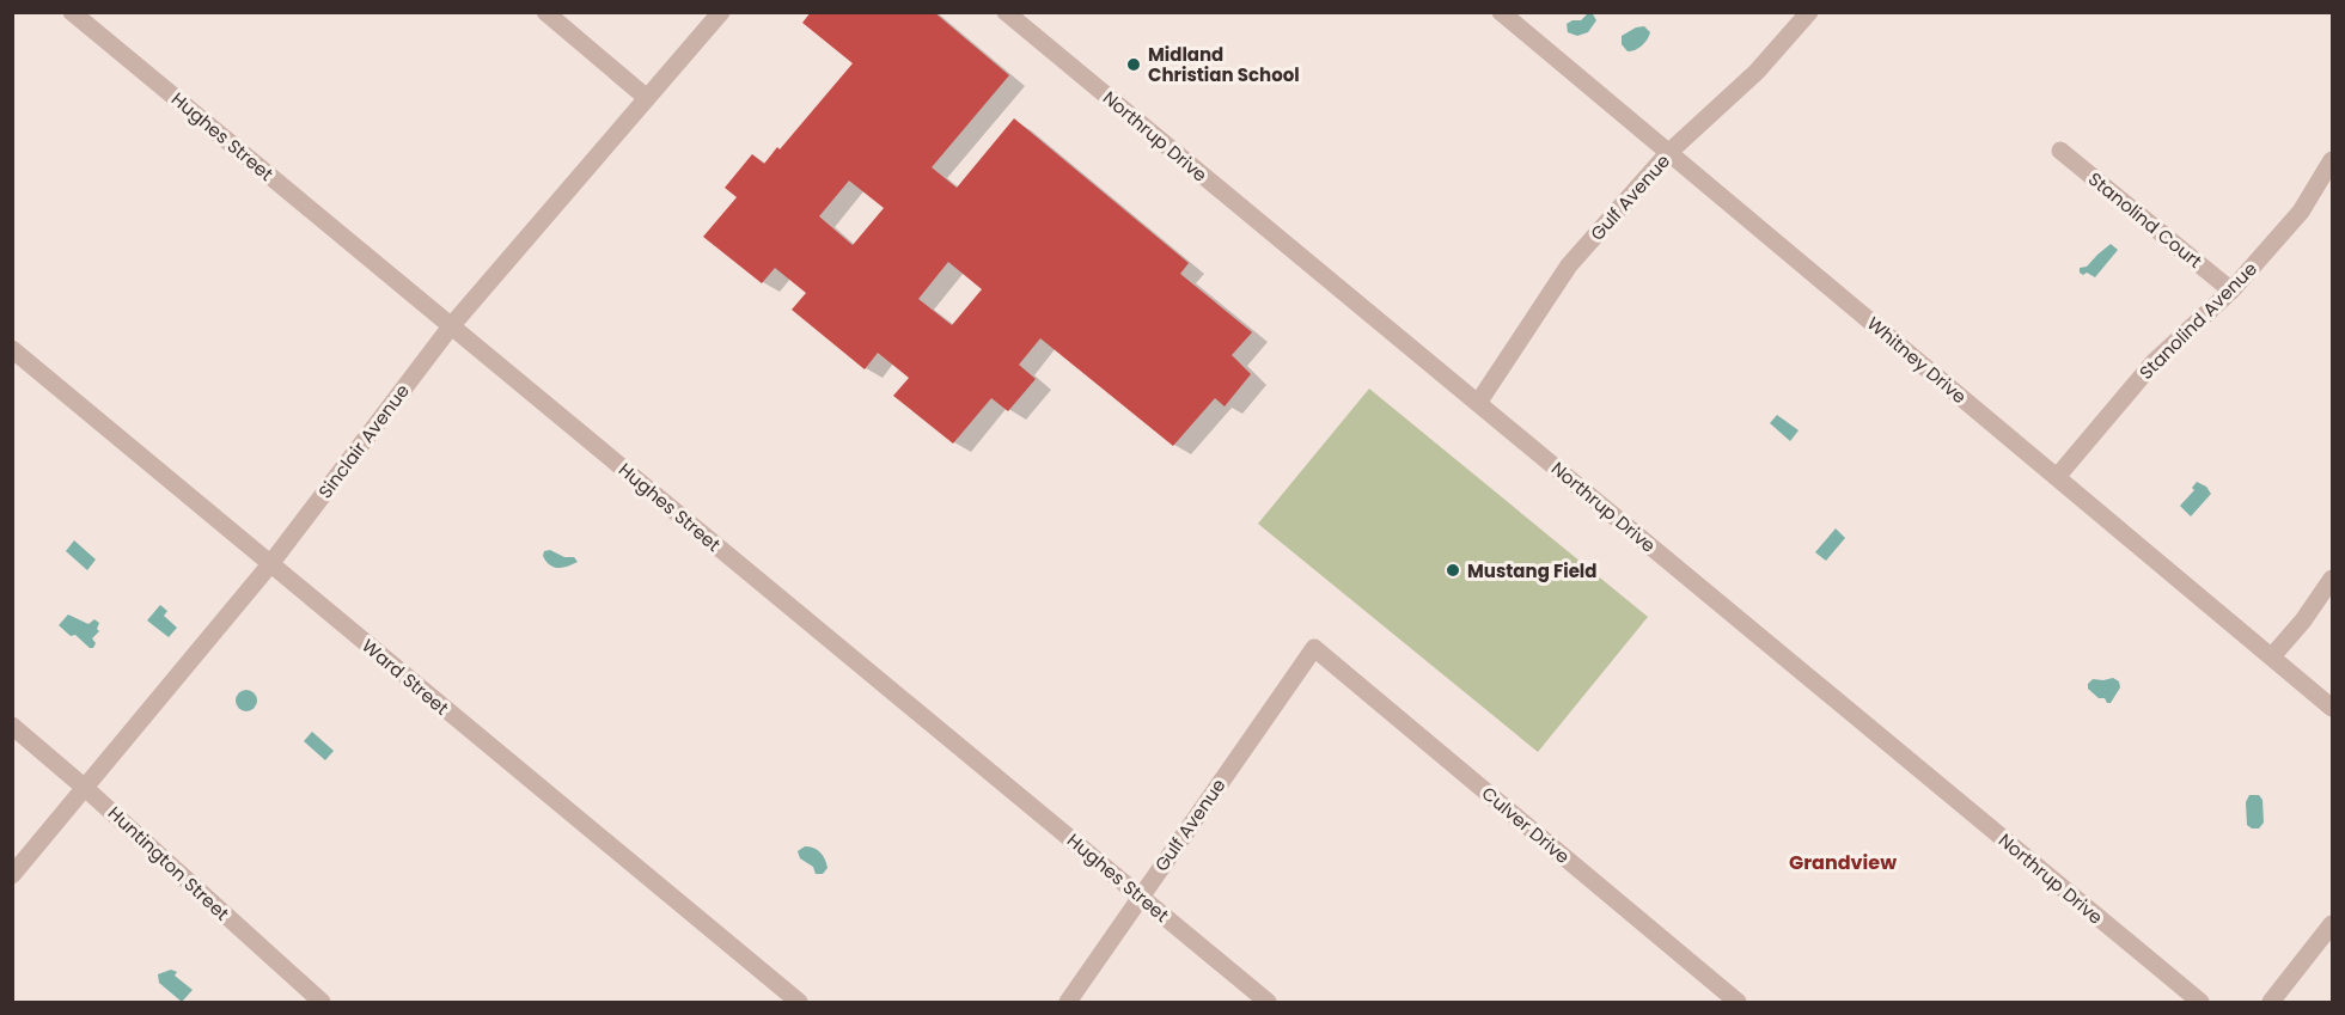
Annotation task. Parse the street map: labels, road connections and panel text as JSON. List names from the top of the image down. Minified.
{"streets":{"street":["Hughes Street","Northrup Drive","Gulf Avenue","Stanolind Court","Stanolind Avenue","Whitney Drive","Sinclair Avenue","Ward Street","Culver Drive","Huntington Street"]},"crossings":[["Hughes Street","Gulf Avenue"],["Hughes Street","Sinclair Avenue"],["Northrup Drive","Gulf Avenue"],["Gulf Avenue","Whitney Drive"],["Gulf Avenue","Culver Drive"],["Stanolind Court","Stanolind Avenue"],["Stanolind Avenue","Whitney Drive"],["Sinclair Avenue","Ward Street"],["Sinclair Avenue","Huntington Street"]],"districts":["Grandview"],"places":["Midland Christian School","Mustang Field"]}
